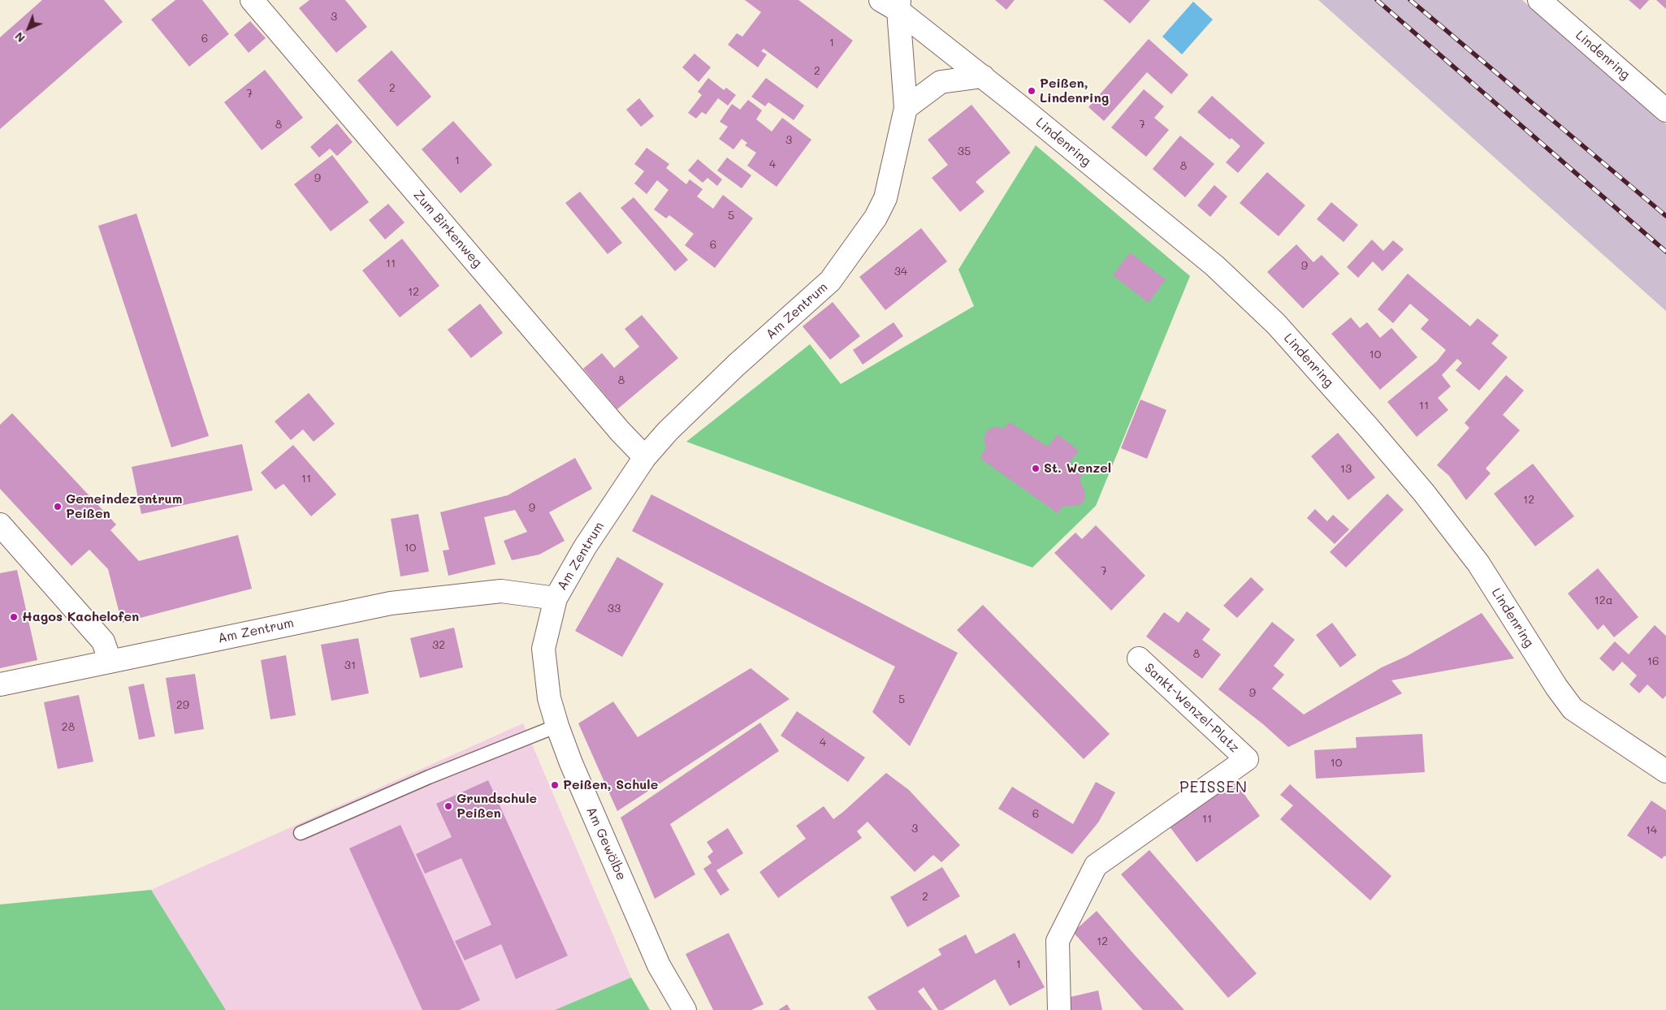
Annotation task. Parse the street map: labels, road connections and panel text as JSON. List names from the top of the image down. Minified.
{"streets":{"street":["Lindenring","Zum Birkenweg","Am Zentrum","Sankt-Wenzel-Platz","Am Gewölbe"]},"crossings":[["Lindenring","Am Zentrum"],["Zum Birkenweg","Am Zentrum"],["Am Zentrum","Am Gewölbe"]],"districts":["PEISSEN"],"places":["Peißen, Lindenring","St. Wenzel","Gemeindezentrum Peißen","Hagos Kachelofen","Peißen, Schule","Grundschule Peißen"],"house_numbers":["3","6","1","2","2","7","8","7","3","35","1","4","8","9","5","6","11","9","34","12","10","8","11","13","11","12","9","10","7","12a","33","32","8","16","31","9","5","29","28","4","10","6","11","3","14","2","12","1"],"north":"bottom left"}
